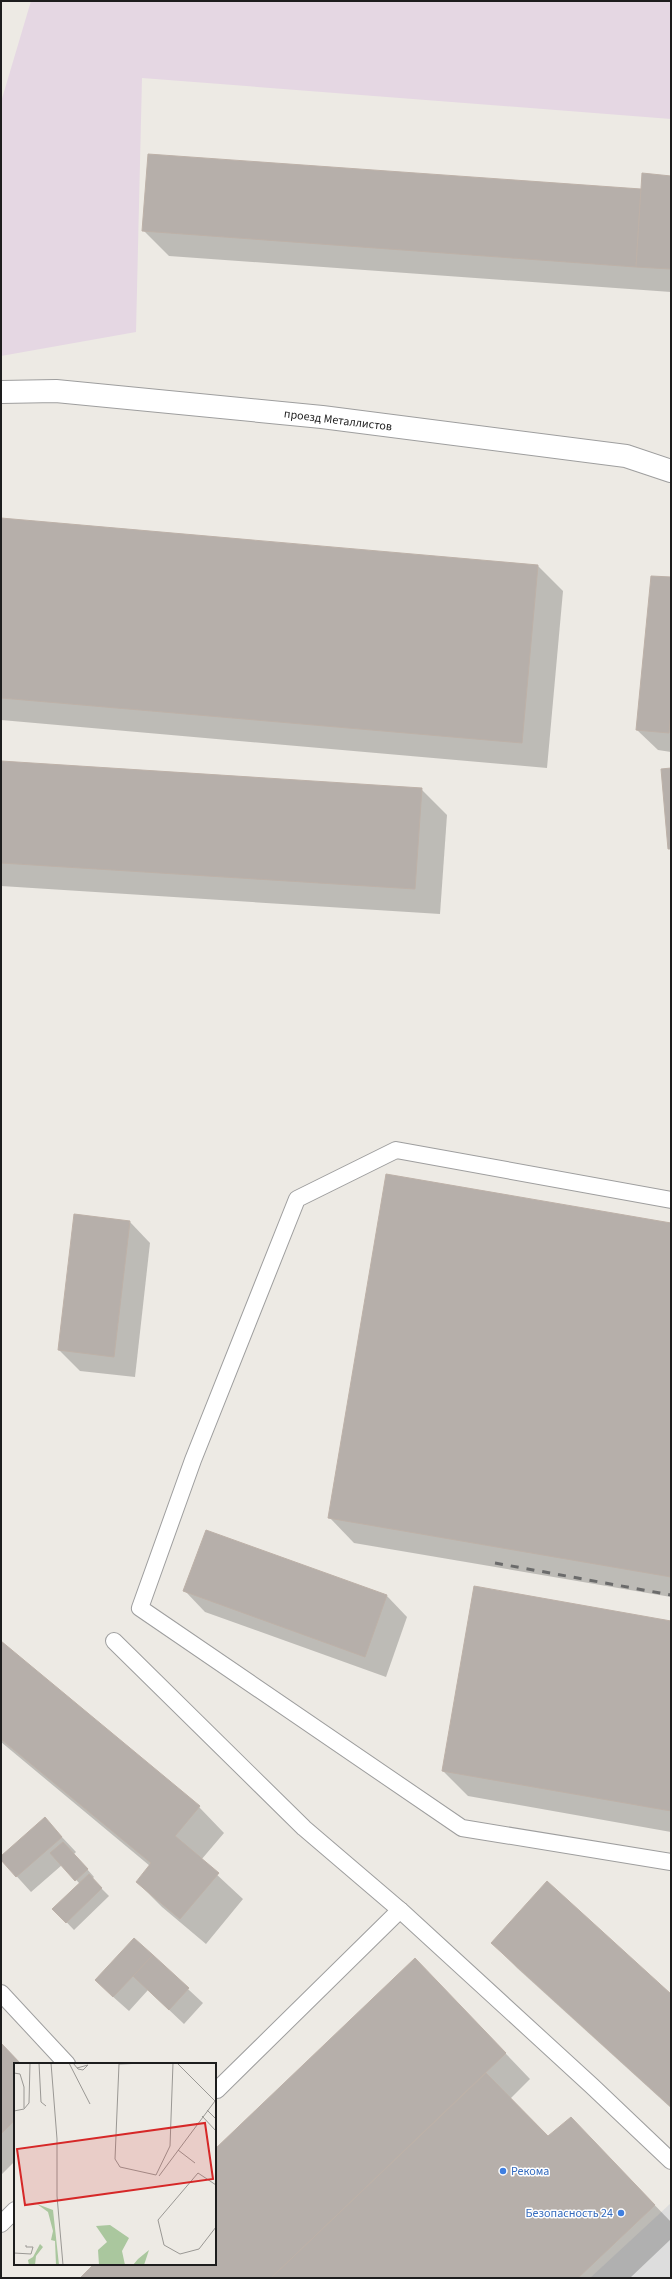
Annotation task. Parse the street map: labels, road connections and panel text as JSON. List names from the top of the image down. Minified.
{"streets":{"street":["проезд Металлистов"]},"places":["Рекома","Безопасность 24"]}
